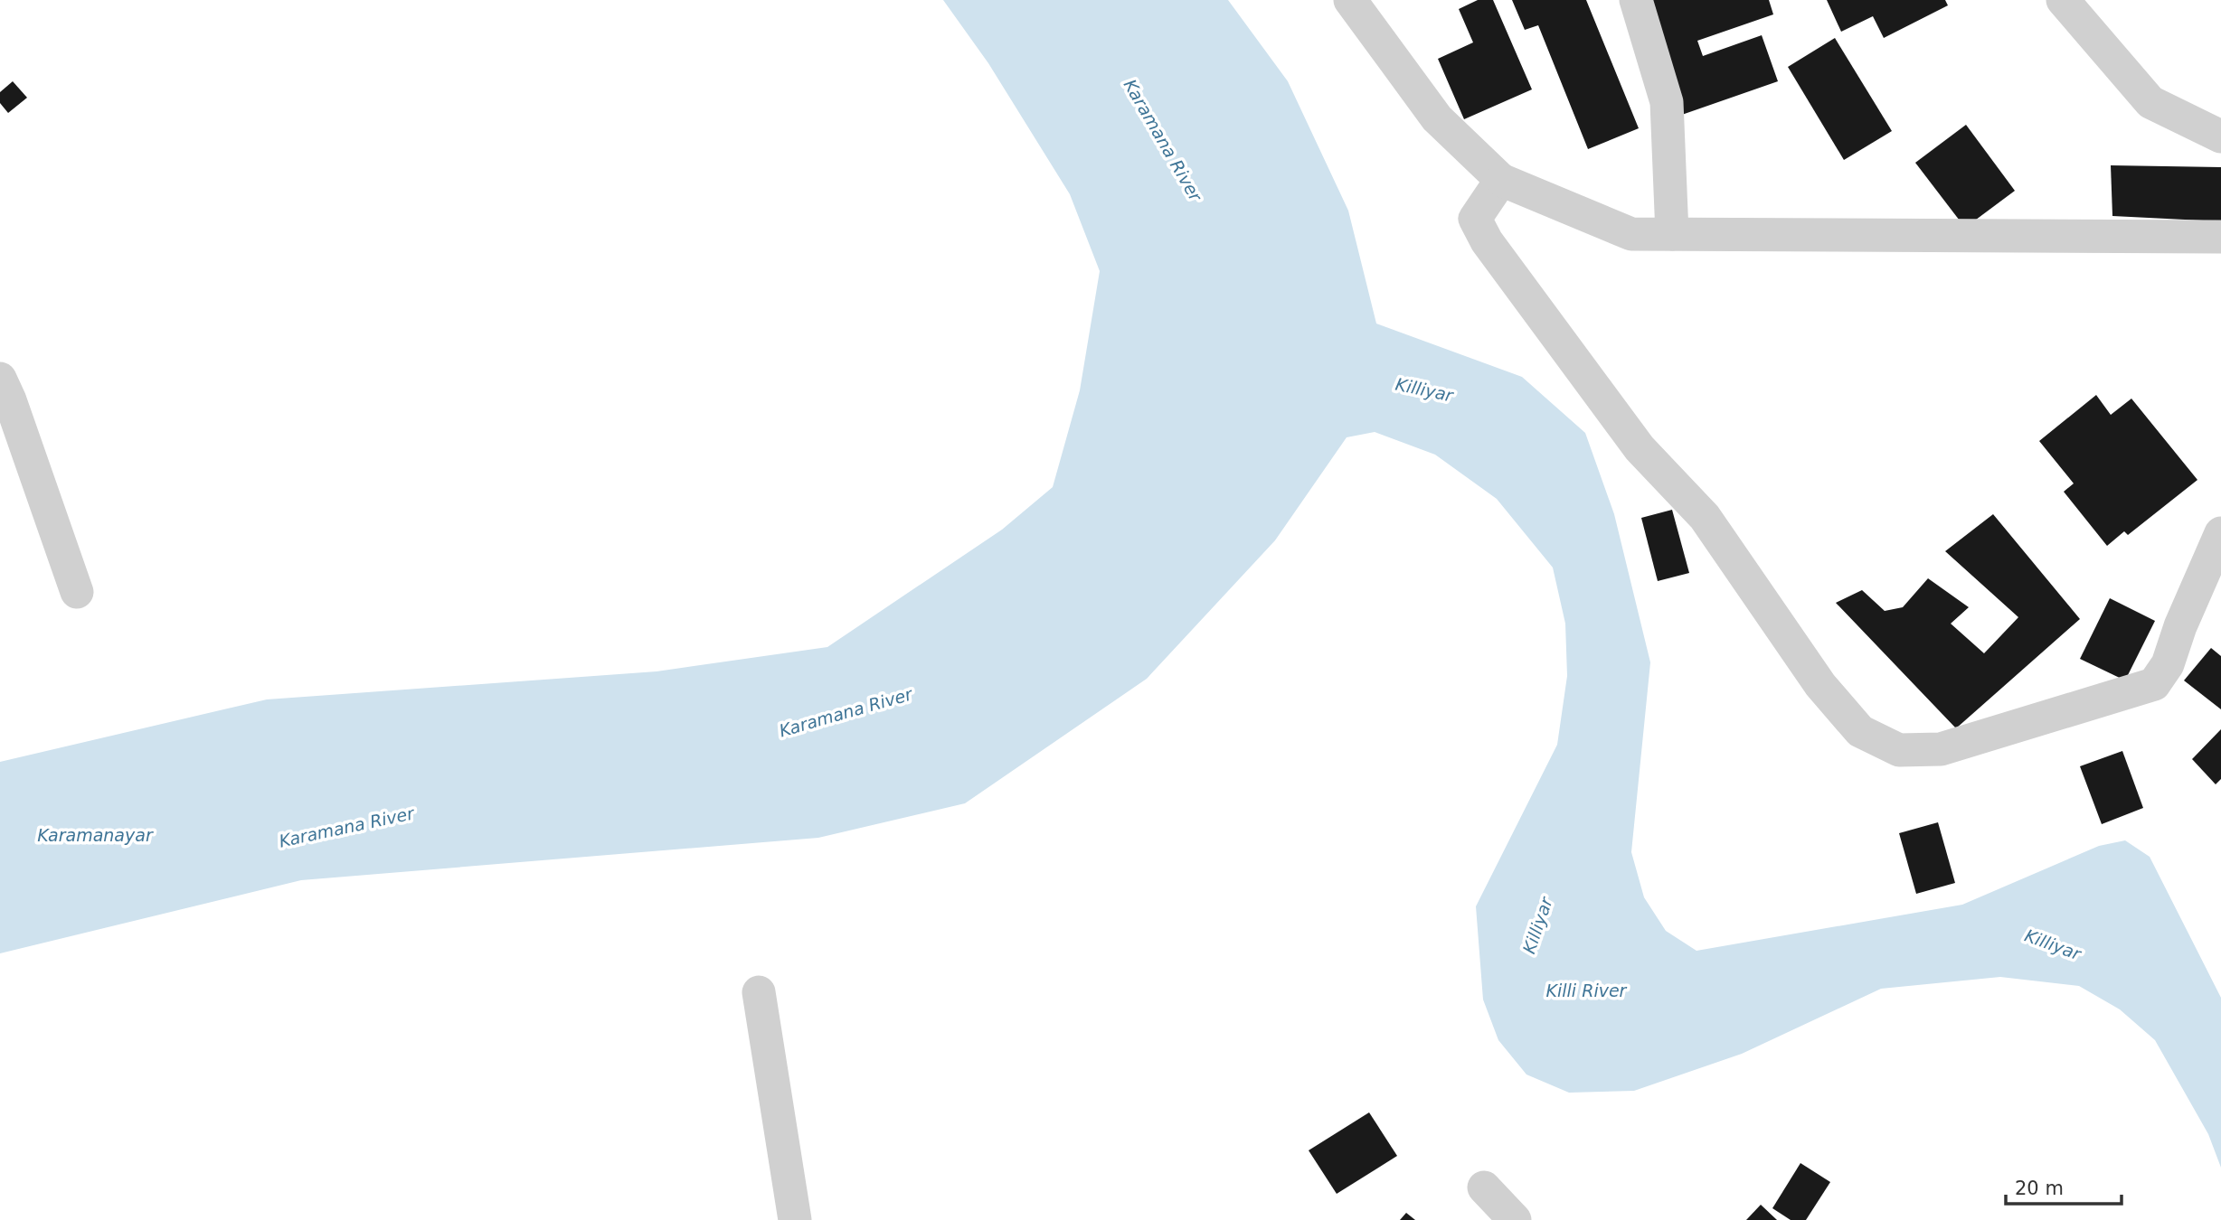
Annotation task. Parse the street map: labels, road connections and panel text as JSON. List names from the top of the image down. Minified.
{"water":["Karamana River","Killiyar","Karamanayar","Killi River"],"scale_bar":"20 m"}
